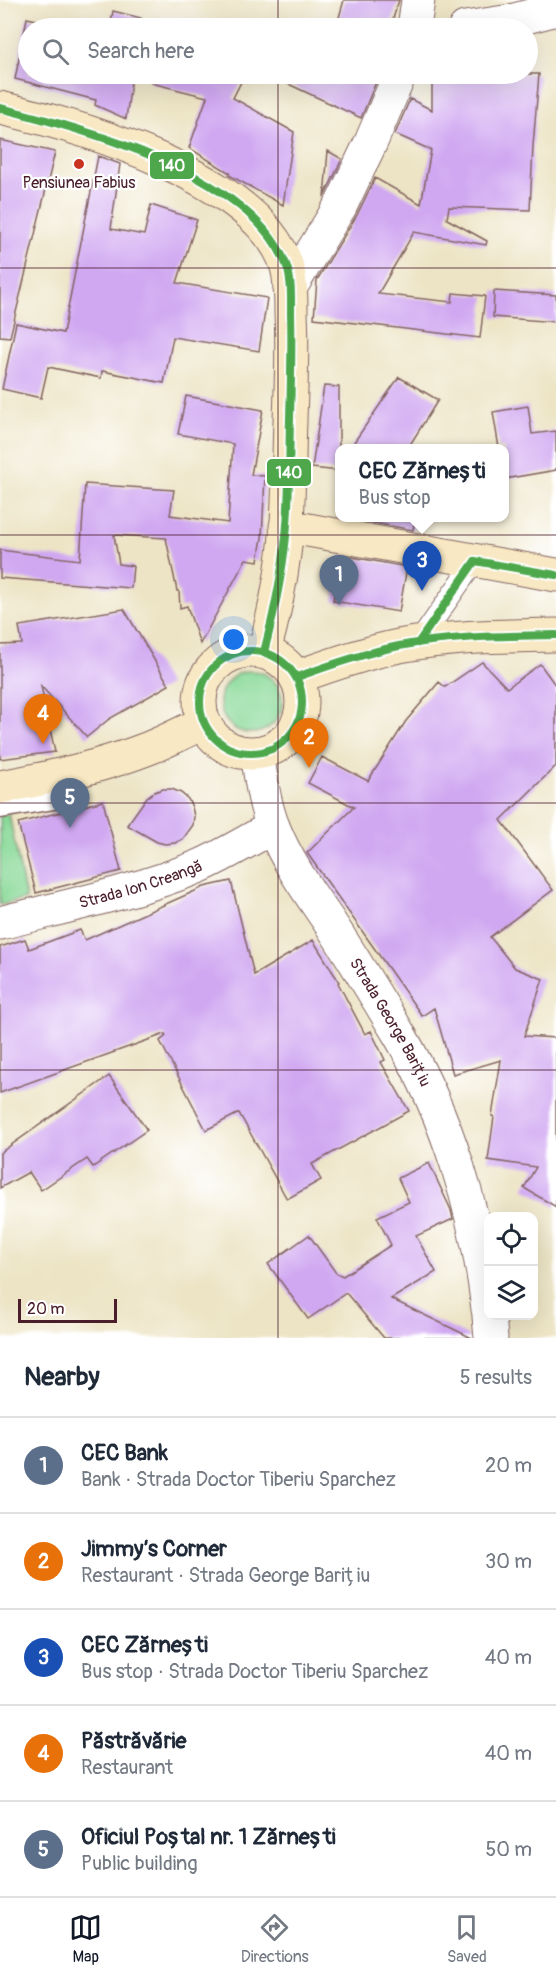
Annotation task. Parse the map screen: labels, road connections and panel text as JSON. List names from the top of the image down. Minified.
{"streets":{"street":["Strada Ion Creangă","Strada George Barițiu"]},"crossings":[["Strada Ion Creangă","Strada George Barițiu"]],"places":["Pensiunea Fabius"],"lines":["transit line 140"],"scale_bar":"20 m","page":{"search":"Search here","popup":["CEC Zărnești","Bus stop"],"pins":["3","1","4","2","5"],"scale":"20 m","heading":["Nearby","5 results"],"list":[{"mark":"1","name":"CEC Bank","note":"Bank · Strada Doctor Tiberiu Sparchez","value":"20 m"},{"mark":"2","name":"Jimmy’s Corner","note":"Restaurant · Strada George Barițiu","value":"30 m"},{"mark":"3","name":"CEC Zărnești","note":"Bus stop · Strada Doctor Tiberiu Sparchez","value":"40 m"},{"mark":"4","name":"Păstrăvărie","note":"Restaurant","value":"40 m"},{"mark":"5","name":"Oficiul Poștal nr. 1 Zărnești","note":"Public building","value":"50 m"}],"nav":["Map","Directions","Saved"]}}
